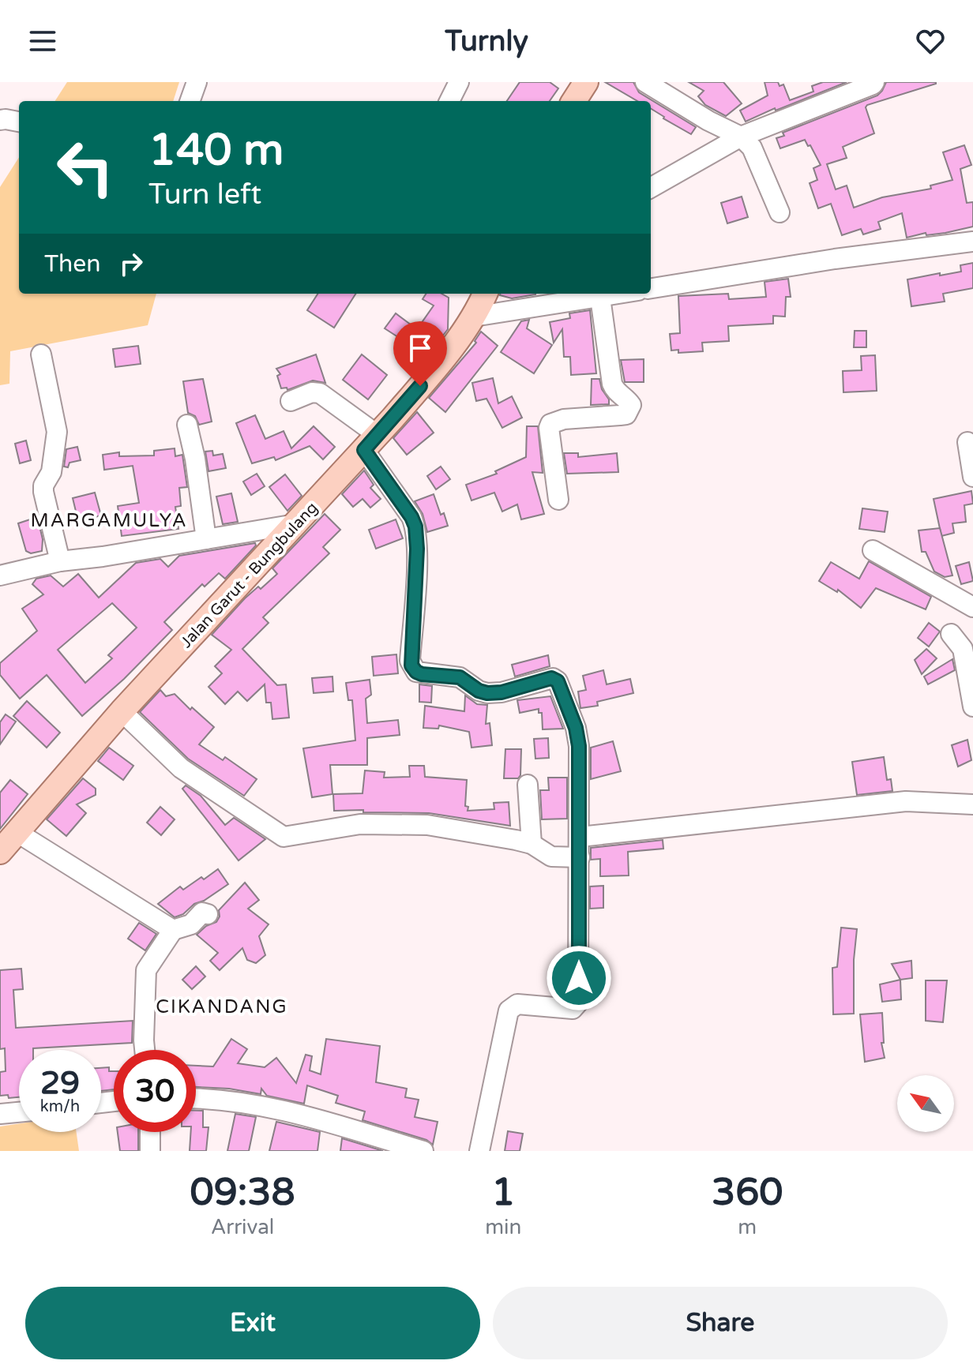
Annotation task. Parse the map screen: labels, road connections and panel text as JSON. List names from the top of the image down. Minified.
{"streets":{"main road":["Jalan Garut - Bungbulang"]},"districts":["MARGAMULYA","CIKANDANG"],"north":"top left","page":{"header":"Turnly","turn":["140 m","Turn left"],"then":"Then","speed":"29 km/h","limit":"30","eta":["09:38","Arrival","1","min","360","m"],"buttons":["Exit","Share"]}}
